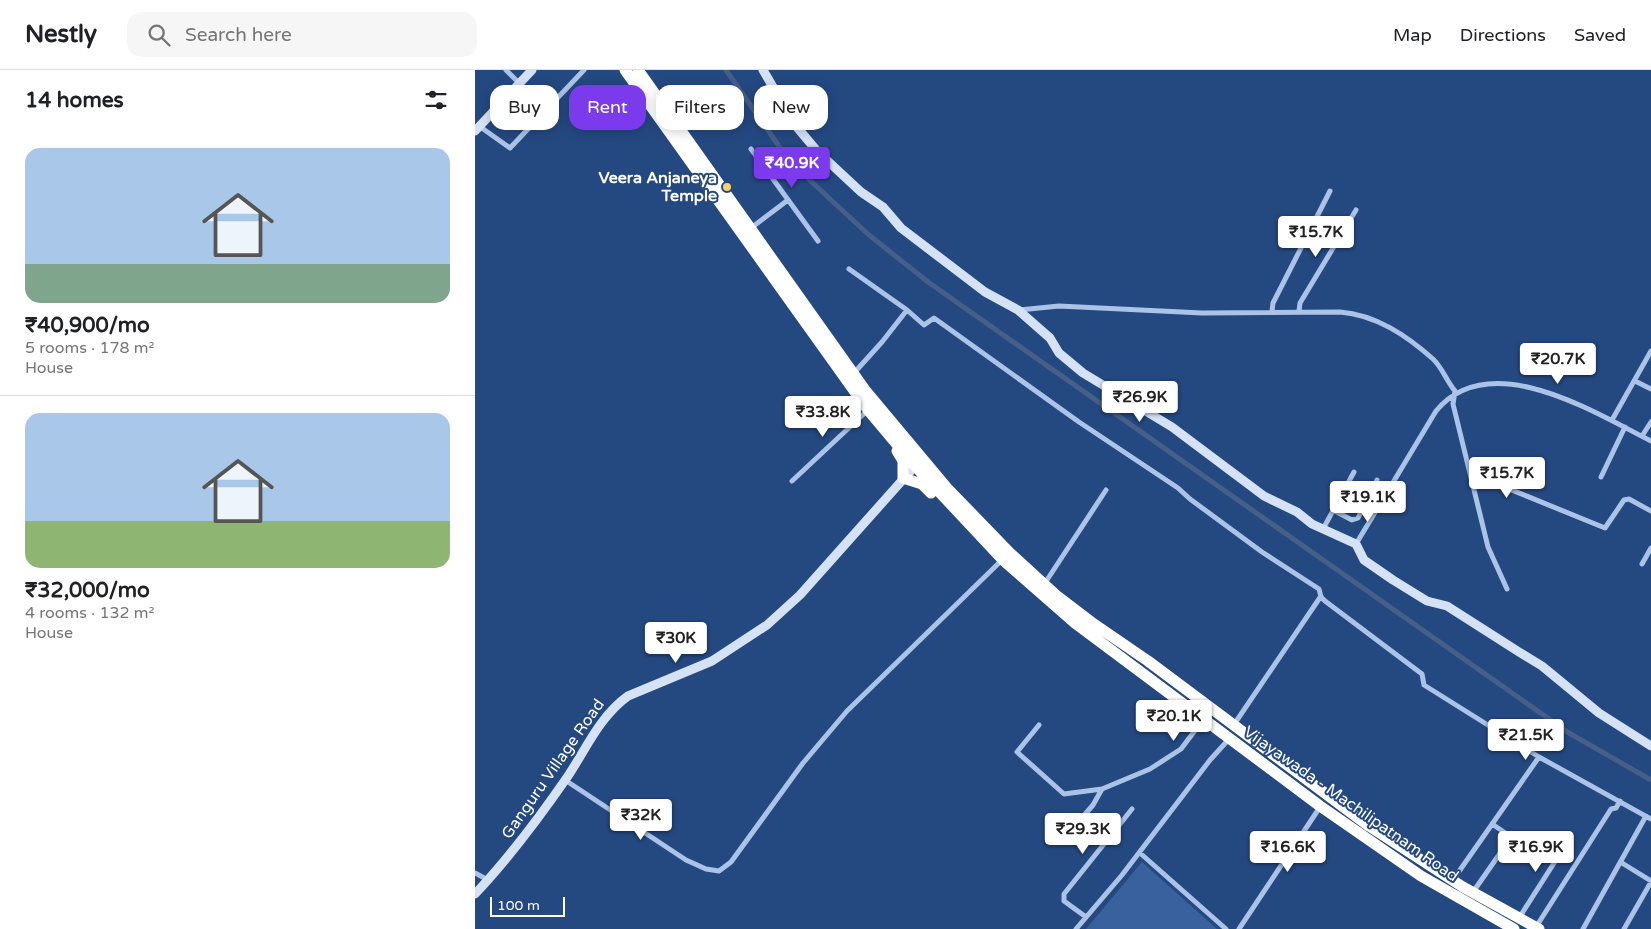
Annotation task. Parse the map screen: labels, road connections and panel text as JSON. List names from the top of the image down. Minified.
{"streets":{"highway":["Vijayawada - Machilipatnam Road"],"street":["Ganguru Village Road"]},"crossings":[["Ganguru Village Road","Vijayawada - Machilipatnam Road"]],"places":["Veera Anjaneya Temple"],"scale_bar":"100 m","page":{"header":"Nestly","search":"Search here","nav":["Map","Directions","Saved"],"heading":"14 homes","chip":["Buy","Rent","Filters","New"],"list":[{"name":"₹40,900/mo","note":"5 rooms · 178 m² · House"},{"name":"₹32,000/mo","note":"4 rooms · 132 m² · House"}],"price":["₹40.9K","₹15.7K","₹20.7K","₹26.9K","₹33.8K","₹15.7K","₹19.1K","₹30K","₹20.1K","₹21.5K","₹32K","₹29.3K","₹16.6K","₹16.9K"],"scale":"100 m"}}
